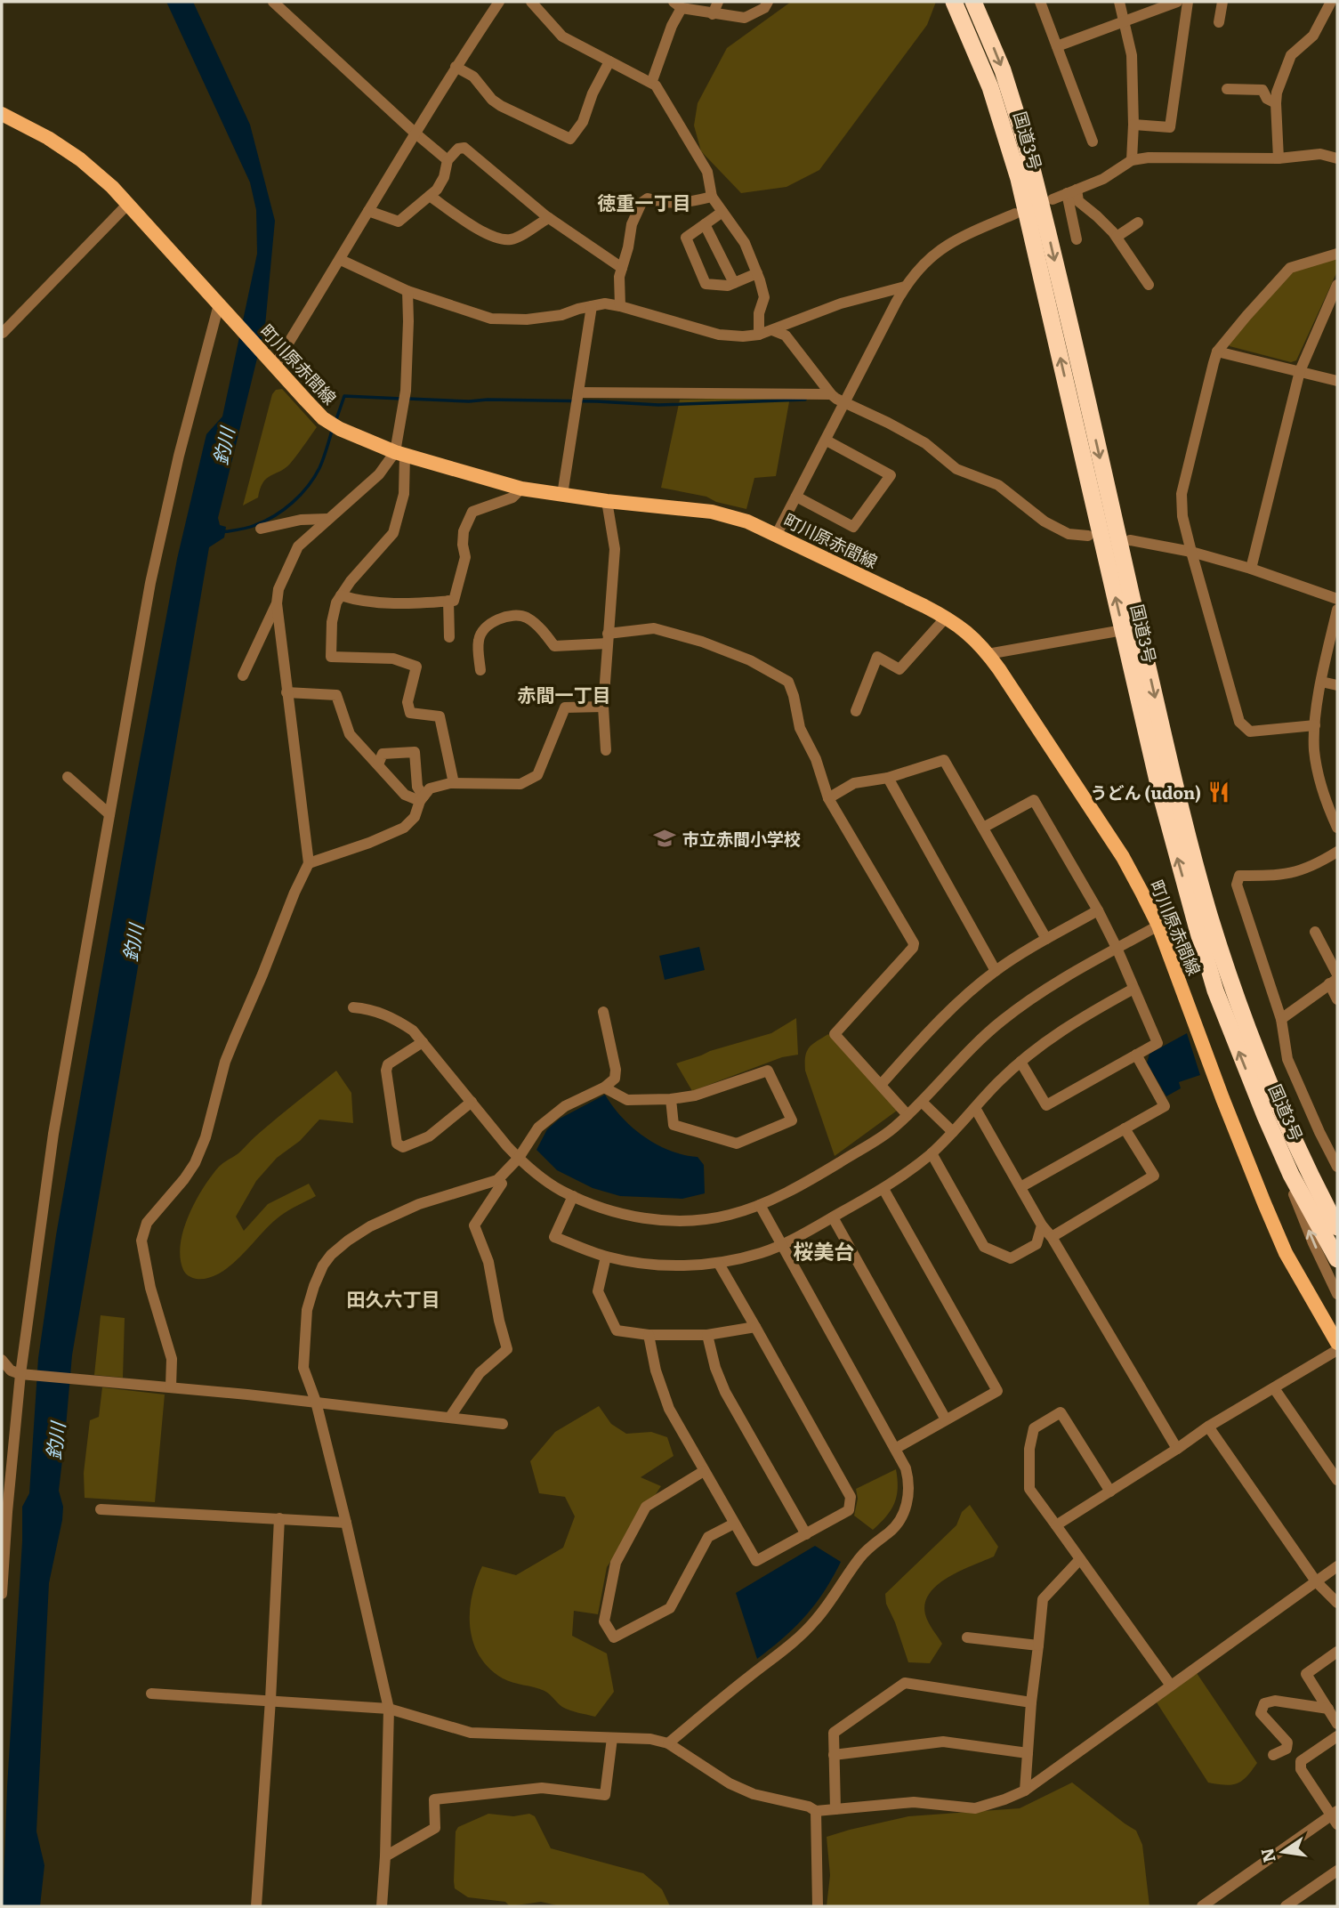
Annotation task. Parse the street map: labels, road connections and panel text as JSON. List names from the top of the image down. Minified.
{"streets":{"highway":["国道3号"],"main road":["町川原赤間線"]},"districts":["徳重一丁目","赤間一丁目","桜美台","田久六丁目"],"water":["釣川"],"places":{"restaurant":["うどん (udon)"],"school or university":["市立赤間小学校"]},"north":"left"}
